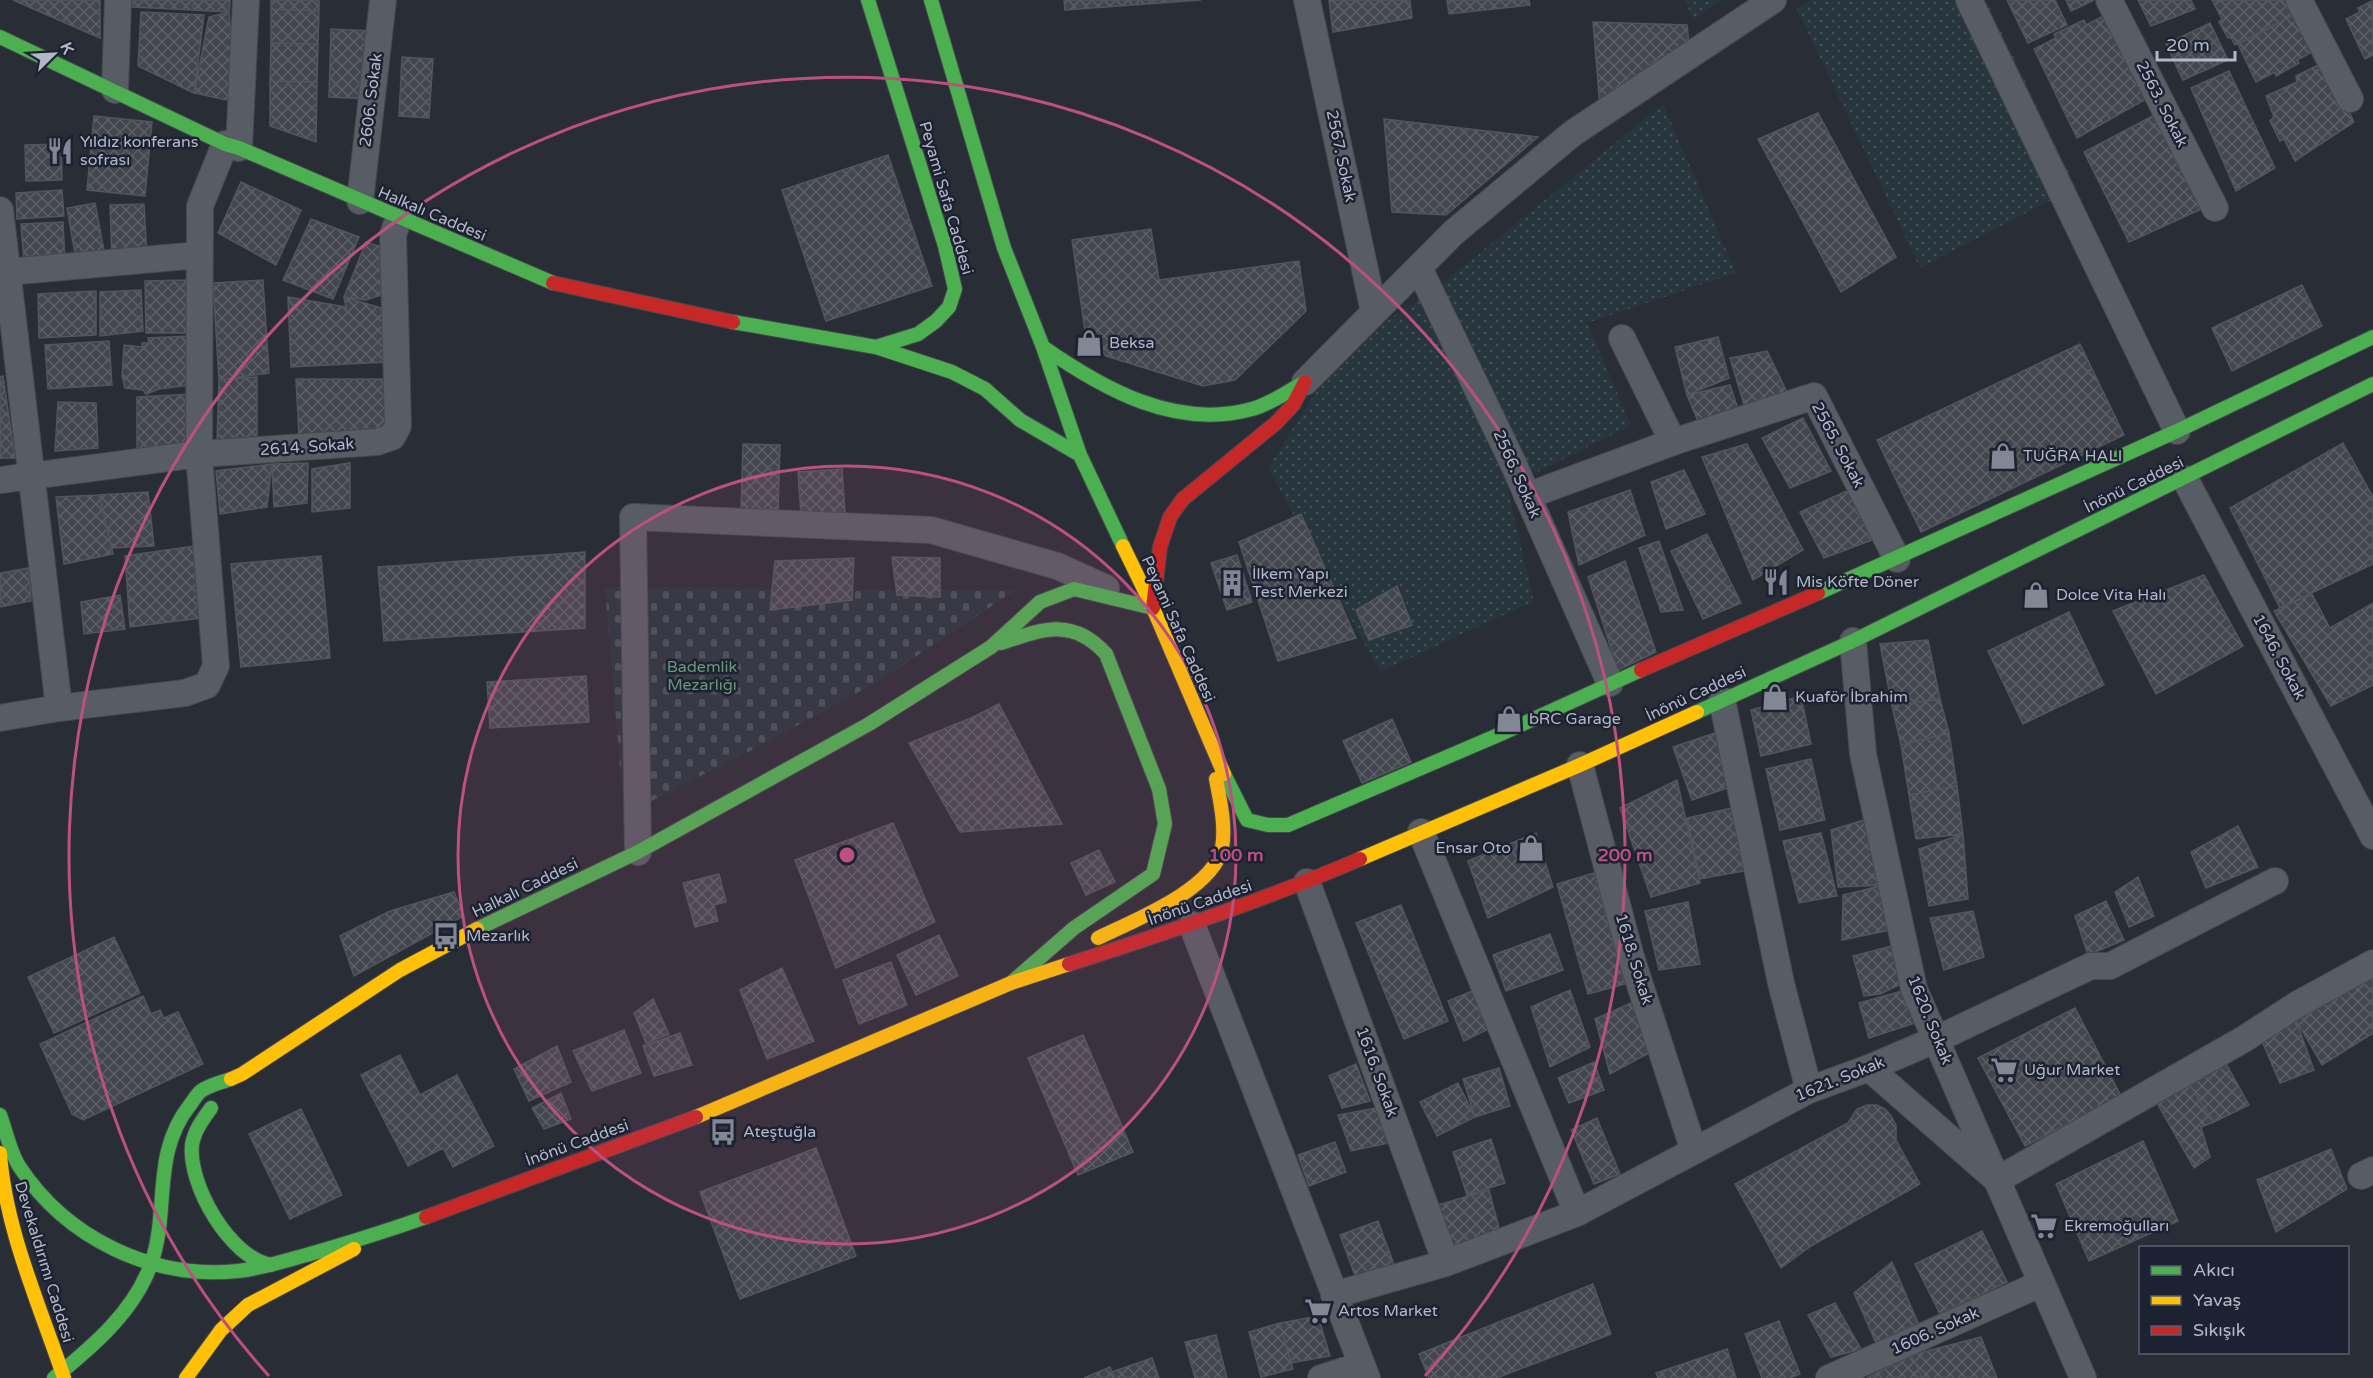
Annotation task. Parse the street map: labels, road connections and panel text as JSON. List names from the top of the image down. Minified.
{"streets":{"main road":["Peyami Safa Caddesi","Halkalı Caddesi","İnönü Caddesi","Devekaldırımı Caddesi"],"street":["2606. Sokak","2563. Sokak","2567. Sokak","2565. Sokak","2614. Sokak","2566. Sokak","1646. Sokak","1618. Sokak","1620. Sokak","1616. Sokak","1621. Sokak","1606. Sokak"]},"crossings":[["2606. Sokak","Halkalı Caddesi"],["Peyami Safa Caddesi","Halkalı Caddesi"],["Peyami Safa Caddesi","İnönü Caddesi"],["Halkalı Caddesi","2614. Sokak"],["Halkalı Caddesi","İnönü Caddesi"],["Halkalı Caddesi","Devekaldırımı Caddesi"],["2565. Sokak","2566. Sokak"],["2565. Sokak","İnönü Caddesi"],["2566. Sokak","İnönü Caddesi"],["İnönü Caddesi","1646. Sokak"],["İnönü Caddesi","1618. Sokak"],["İnönü Caddesi","1620. Sokak"],["İnönü Caddesi","1616. Sokak"],["1618. Sokak","1621. Sokak"],["1620. Sokak","1621. Sokak"],["1620. Sokak","1606. Sokak"],["1616. Sokak","1621. Sokak"]],"parks":["Bademlik Mezarlığı"],"places":{"restaurant":["Yıldız konferans sofrası","Mis Köfte Döner"],"shop":["Beksa","TUĞRA HALI","Dolce Vita Halı","Kuaför İbrahim","bRC Garage","Ensar Oto"],"building":["İlkem Yapı Test Merkezi"],"bus stop":["Mezarlık","Ateştuğla"],"supermarket":["Uğur Market","Ekremoğulları","Artos Market"]},"legend":["Akıcı","Yavaş","Sıkışık"],"scale_bar":"20 m","north":"top right","rings":["100 m","200 m"]}
